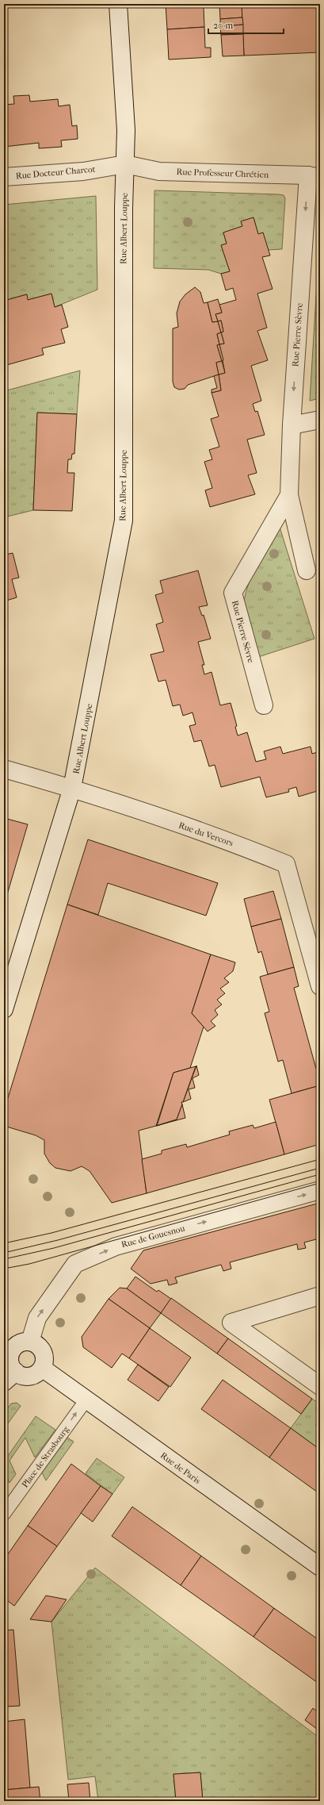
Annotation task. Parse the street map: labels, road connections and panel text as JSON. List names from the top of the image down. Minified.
{"streets":{"street":["Rue Docteur Charcot","Rue Professeur Chrétien","Rue Albert Louppe","Rue Pierre Sèvre","Rue du Vercors","Rue de Gouesnou","Rue de Paris"],"lane":["Place de Strasbourg"]},"crossings":[["Rue Docteur Charcot","Rue Professeur Chrétien"],["Rue Docteur Charcot","Rue Albert Louppe"],["Rue Professeur Chrétien","Rue Albert Louppe"],["Rue Professeur Chrétien","Rue Pierre Sèvre"],["Rue Albert Louppe","Rue du Vercors"],["Rue de Gouesnou","Rue de Paris"],["Place de Strasbourg","Rue de Paris"]],"one_way":["Rue Pierre Sèvre","Rue de Gouesnou","Place de Strasbourg"],"scale_bar":"20 m"}
